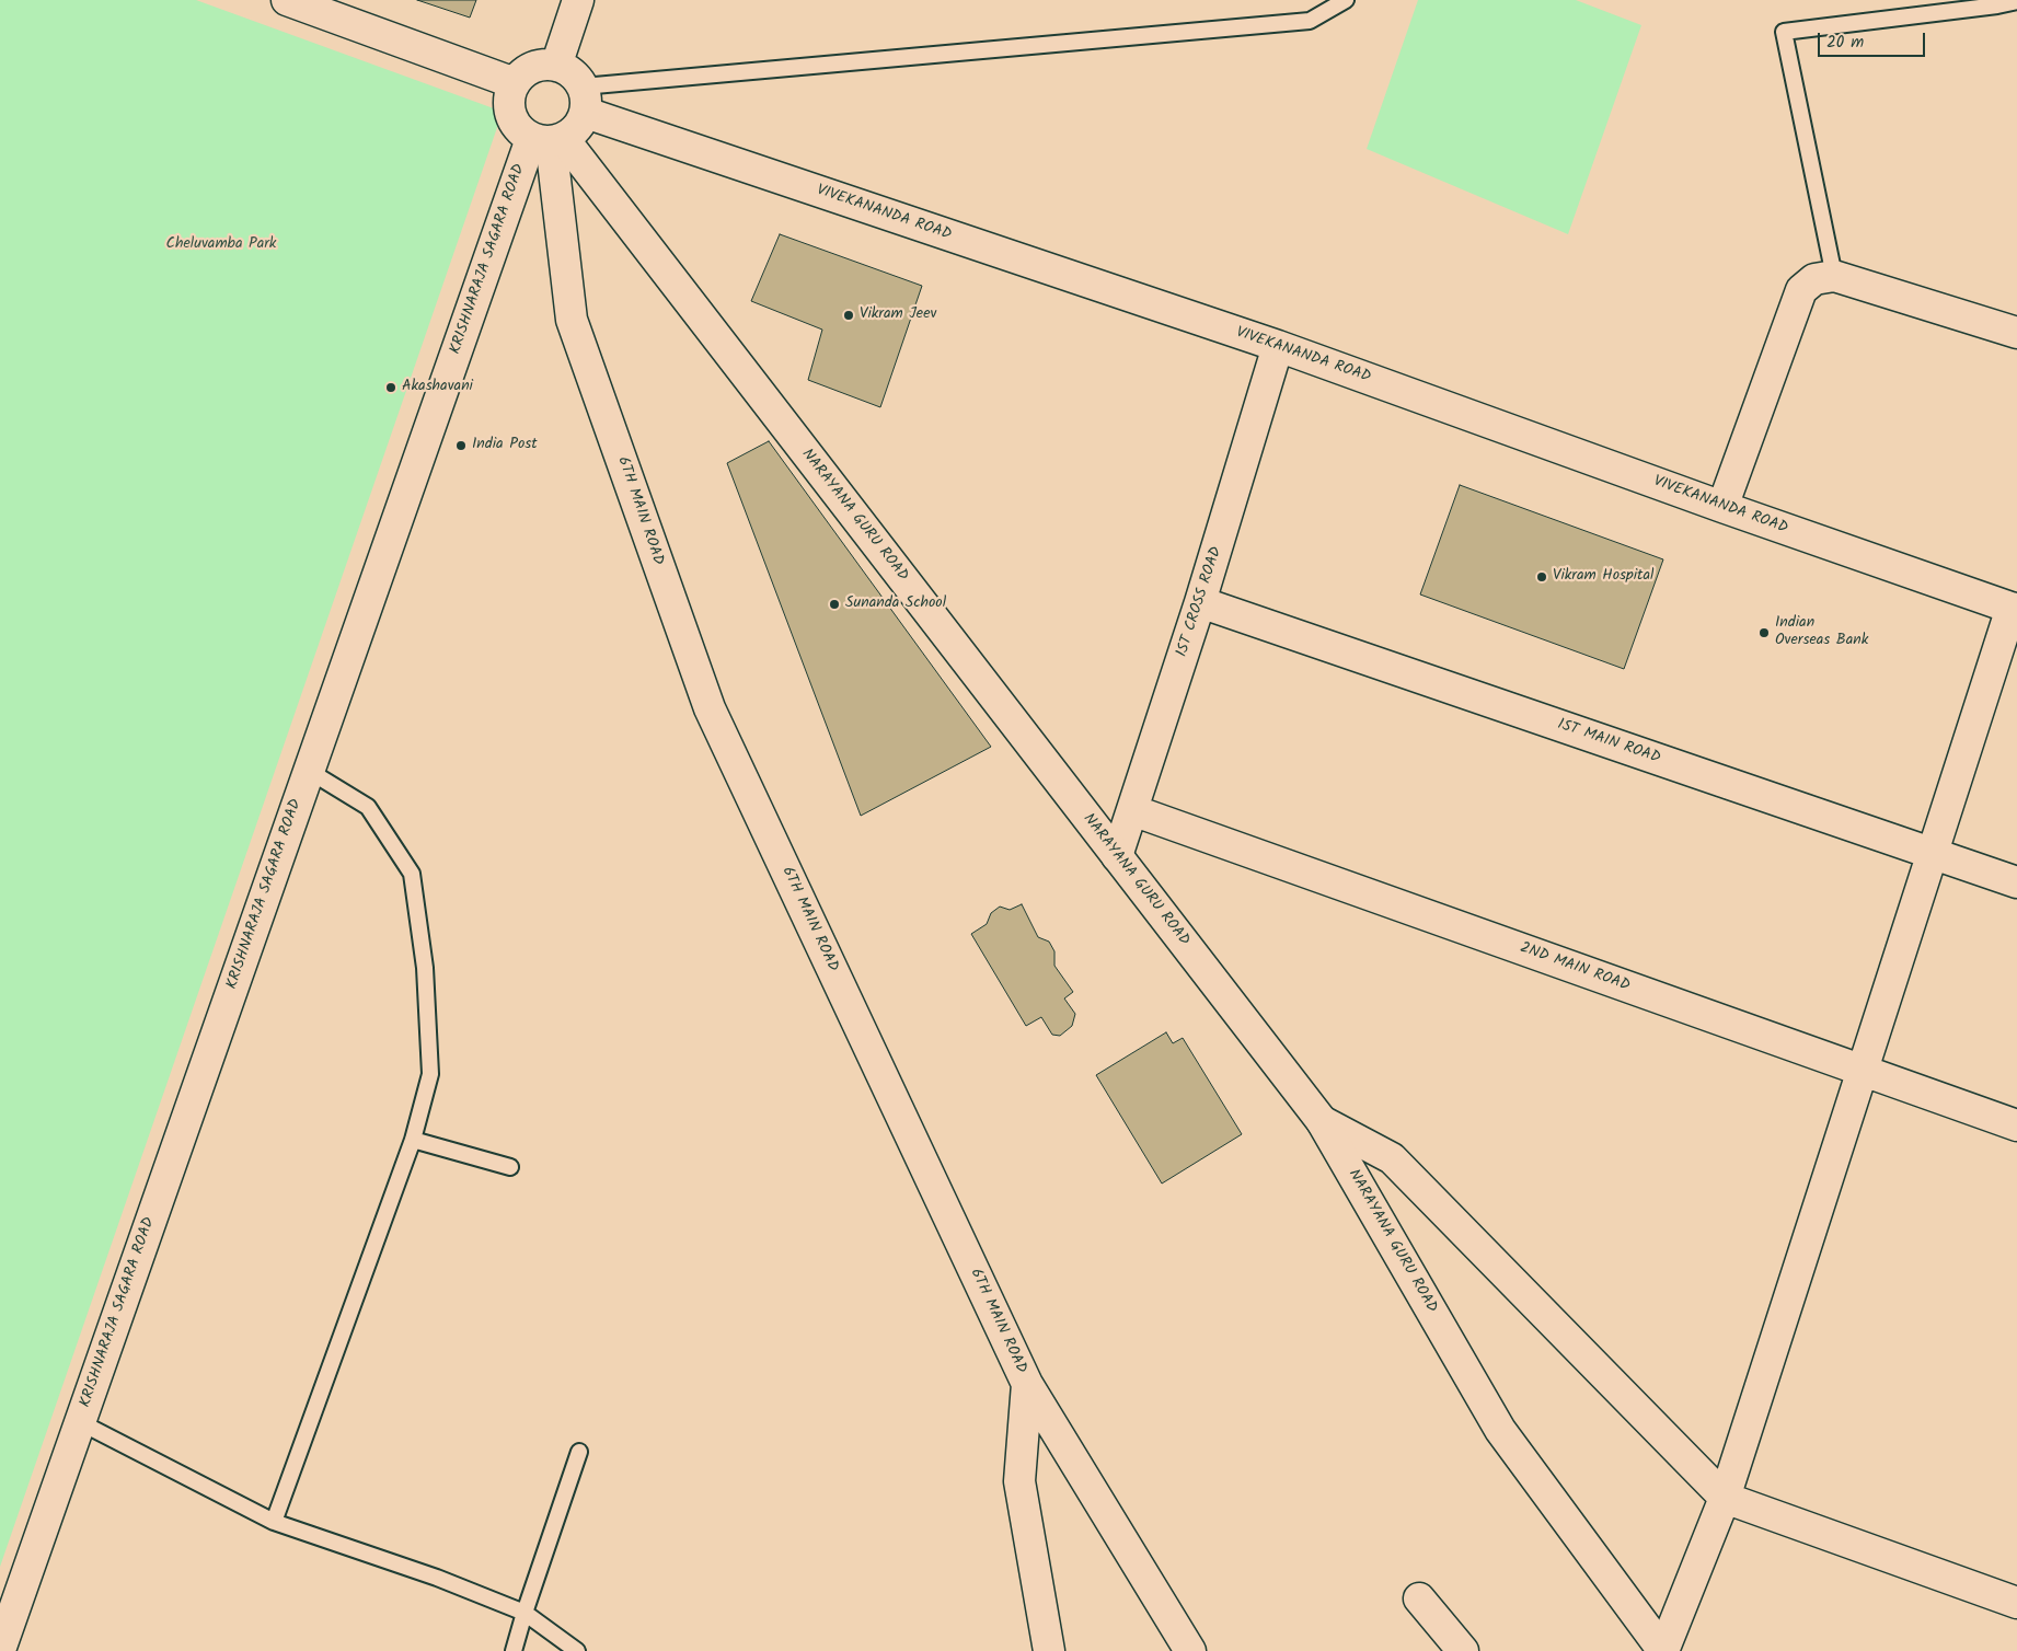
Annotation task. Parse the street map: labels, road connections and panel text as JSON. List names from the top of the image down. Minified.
{"streets":{"street":["VIVEKANANDA ROAD","KRISHNARAJA SAGARA ROAD","6TH MAIN ROAD","NARAYANA GURU ROAD","1ST CROSS ROAD","1ST MAIN ROAD","2ND MAIN ROAD"]},"crossings":[["VIVEKANANDA ROAD","KRISHNARAJA SAGARA ROAD"],["VIVEKANANDA ROAD","6TH MAIN ROAD"],["VIVEKANANDA ROAD","NARAYANA GURU ROAD"],["VIVEKANANDA ROAD","1ST CROSS ROAD"],["KRISHNARAJA SAGARA ROAD","6TH MAIN ROAD"],["KRISHNARAJA SAGARA ROAD","NARAYANA GURU ROAD"],["6TH MAIN ROAD","NARAYANA GURU ROAD"],["NARAYANA GURU ROAD","1ST CROSS ROAD"],["1ST CROSS ROAD","1ST MAIN ROAD"],["1ST CROSS ROAD","2ND MAIN ROAD"]],"parks":["Cheluvamba Park"],"places":["Vikram Jeev","Akashavani","India Post","Vikram Hospital","Sunanda School","Indian Overseas Bank"],"scale_bar":"20 m"}
